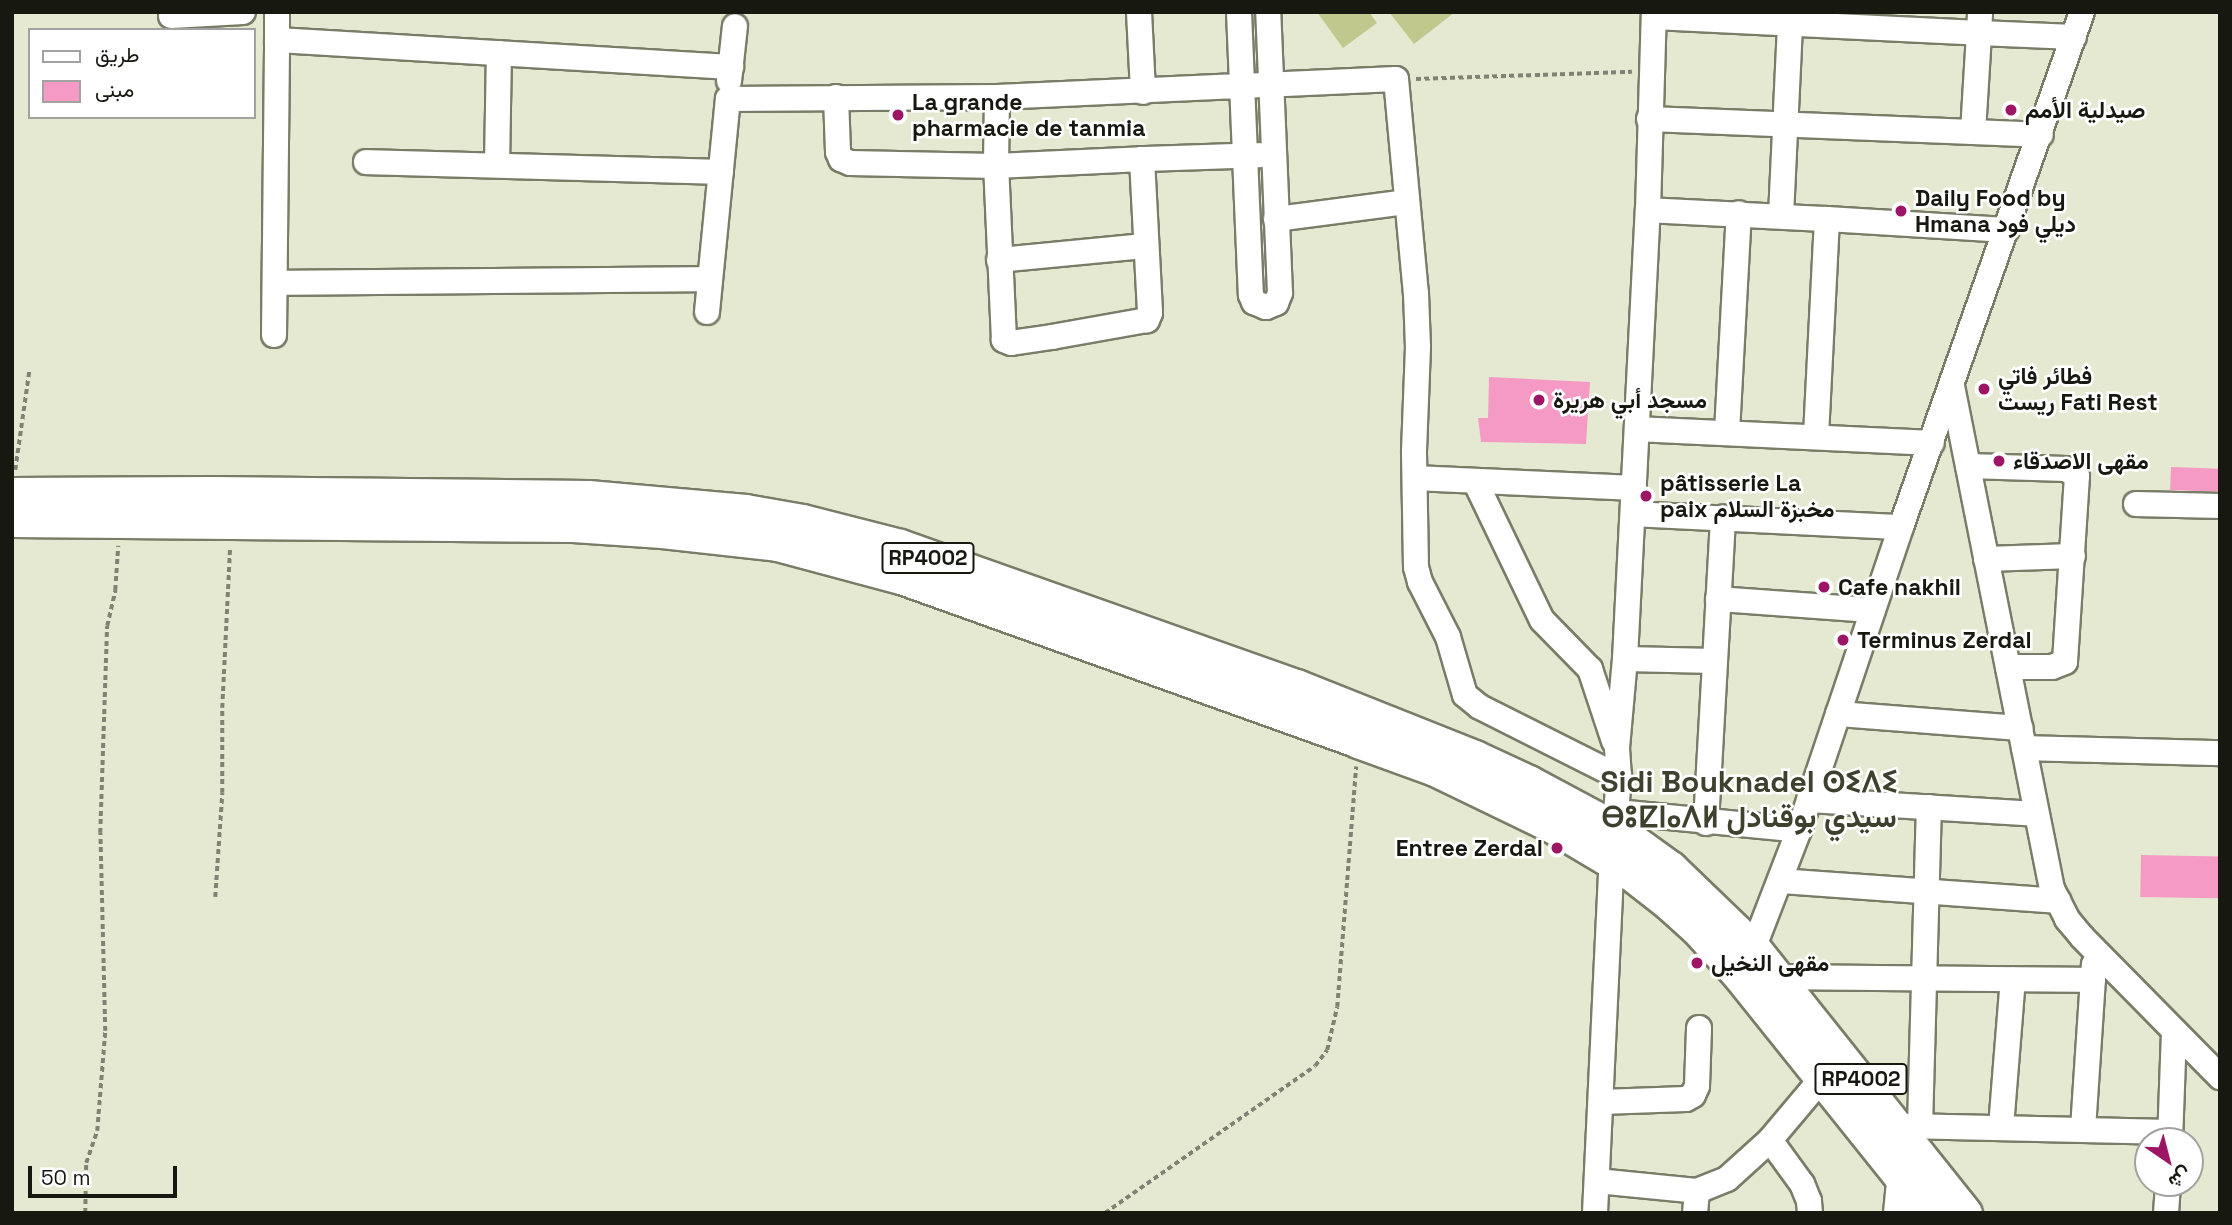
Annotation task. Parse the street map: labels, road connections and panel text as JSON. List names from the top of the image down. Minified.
{"streets":{"highway":["RP4002"]},"districts":["Sidi Bouknadel ⵙⵉⴷⵉ ⴱⵓⵇⵏⴰⴷⵍ سيدي بوقنادل"],"places":["صيدلية الأمم","La grande pharmacie de tanmia","Daily Food by Hmana ديلي فود","فطائر فاتي ريست Fati Rest","مسجد أبي هريرة","مقهى الاصدقاء","pâtisserie La paix مخبزة السلام","Cafe nakhil","Terminus Zerdal","Entree Zerdal","مقهى النخيل"],"legend":["طريق","مبنى"],"scale_bar":"50 m","north":"bottom right"}
